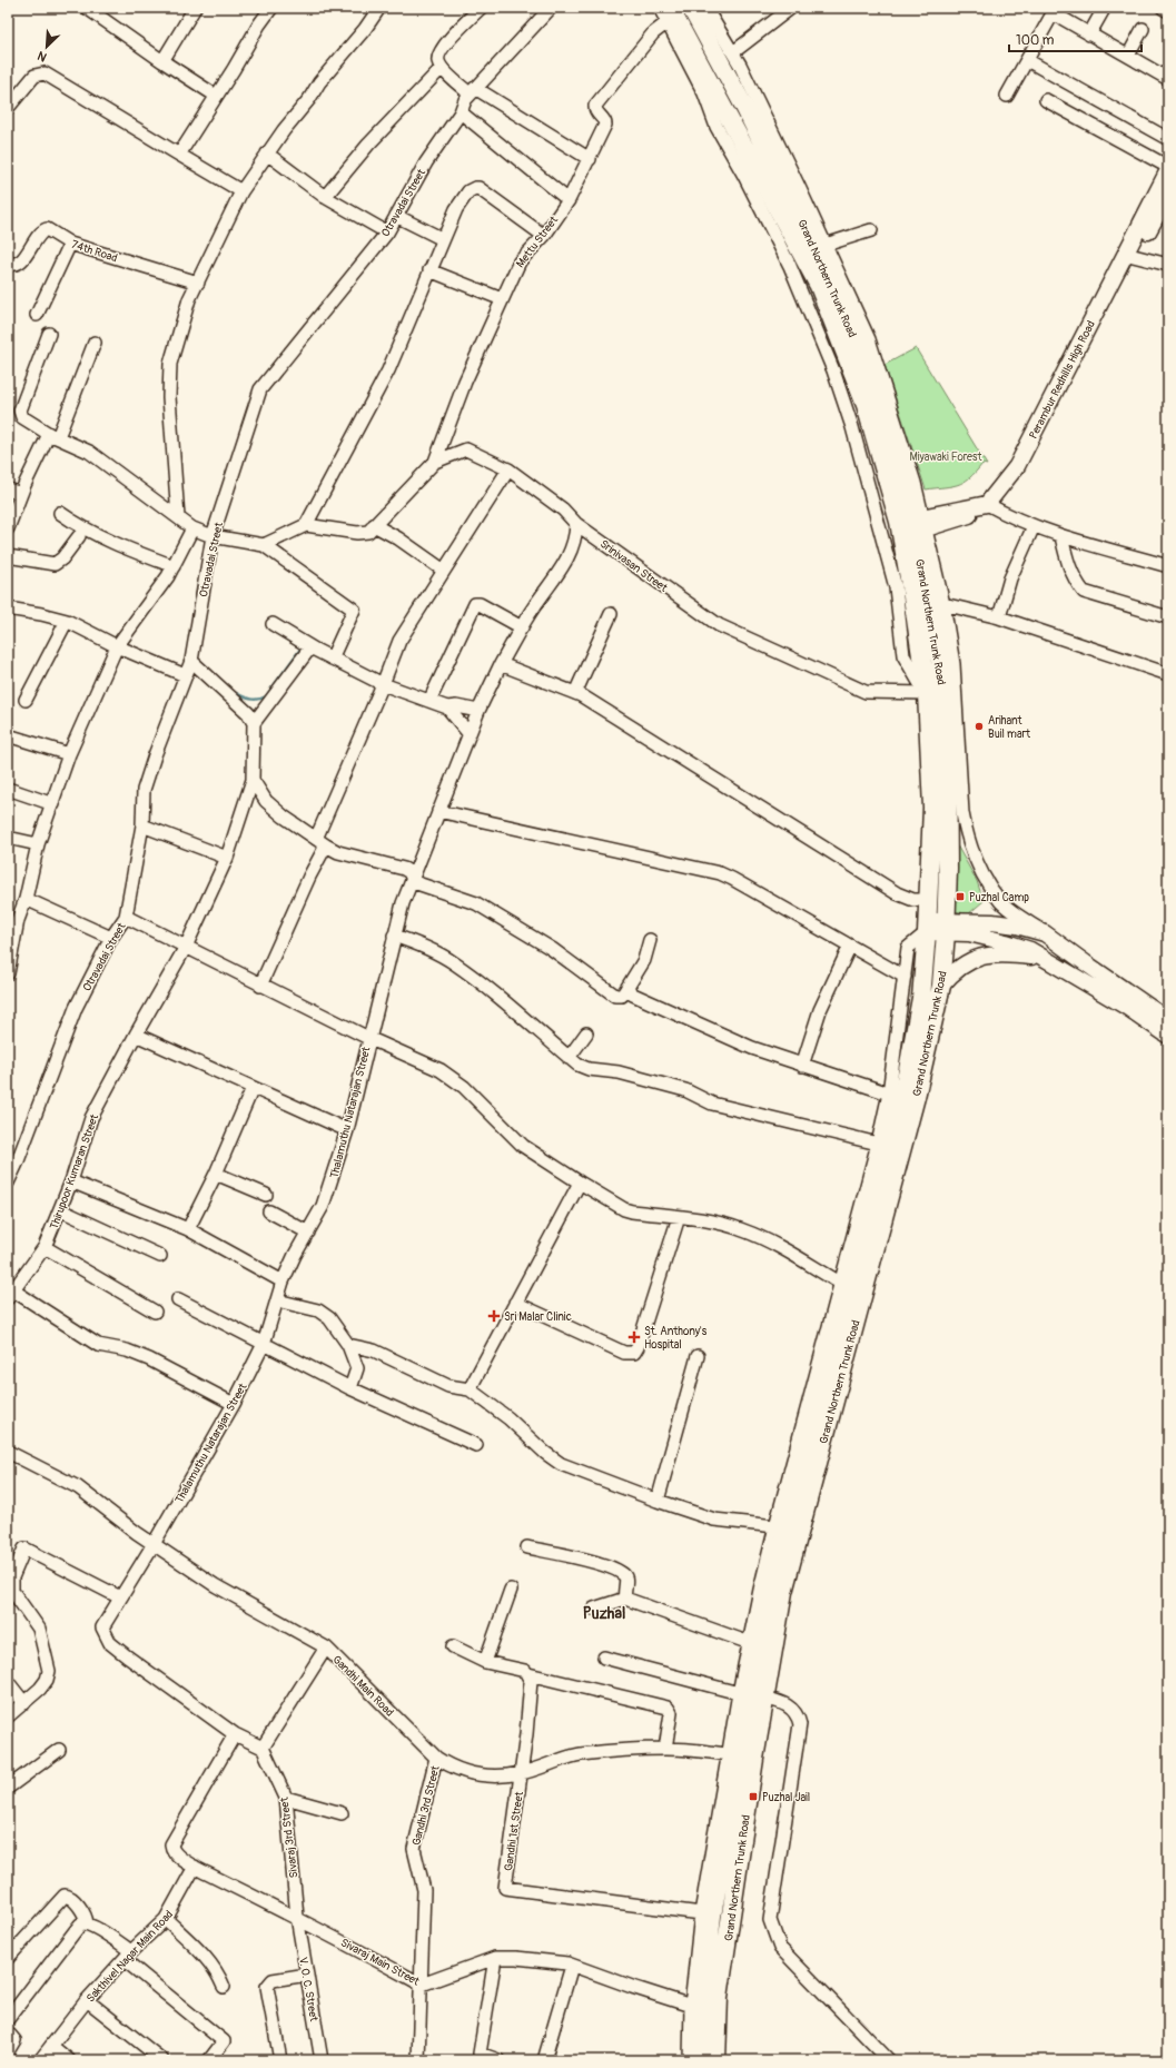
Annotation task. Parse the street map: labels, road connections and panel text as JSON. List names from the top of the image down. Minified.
{"streets":{"highway":["Grand Northern Trunk Road"],"main road":["Perambur Redhills High Road"],"street":["Otravadai Street","Mettu Street","74th Road","Srinivasan Street","Thalamuthu Natarajan Street","Thirupoor Kumaran Street","Gandhi Main Road","Gandhi 3rd Street","Gandhi 1st Street","Sivaraj 3rd Street","Sakthivel Nagar Main Road","Sivaraj Main Street","V. O. C. Street"]},"crossings":[["Mettu Street","Grand Northern Trunk Road"],["Mettu Street","Srinivasan Street"],["Grand Northern Trunk Road","Srinivasan Street"],["Grand Northern Trunk Road","Gandhi Main Road"],["Srinivasan Street","Thalamuthu Natarajan Street"],["Thalamuthu Natarajan Street","Gandhi Main Road"],["Thalamuthu Natarajan Street","Sivaraj Main Street"],["Gandhi Main Road","Gandhi 3rd Street"],["Gandhi Main Road","Gandhi 1st Street"],["Gandhi 3rd Street","Sivaraj Main Street"],["Sivaraj 3rd Street","Sivaraj Main Street"],["Sivaraj 3rd Street","V. O. C. Street"],["Sakthivel Nagar Main Road","Sivaraj Main Street"],["Sivaraj Main Street","V. O. C. Street"]],"districts":["Puzhal"],"parks":["Miyawaki Forest"],"places":{"other":["Arihant Buil mart"],"transit":["Puzhal Camp","Puzhal Jail"],"health":["Sri Malar Clinic","St. Anthony's Hospital"]},"scale_bar":"100 m","north":"bottom left"}
